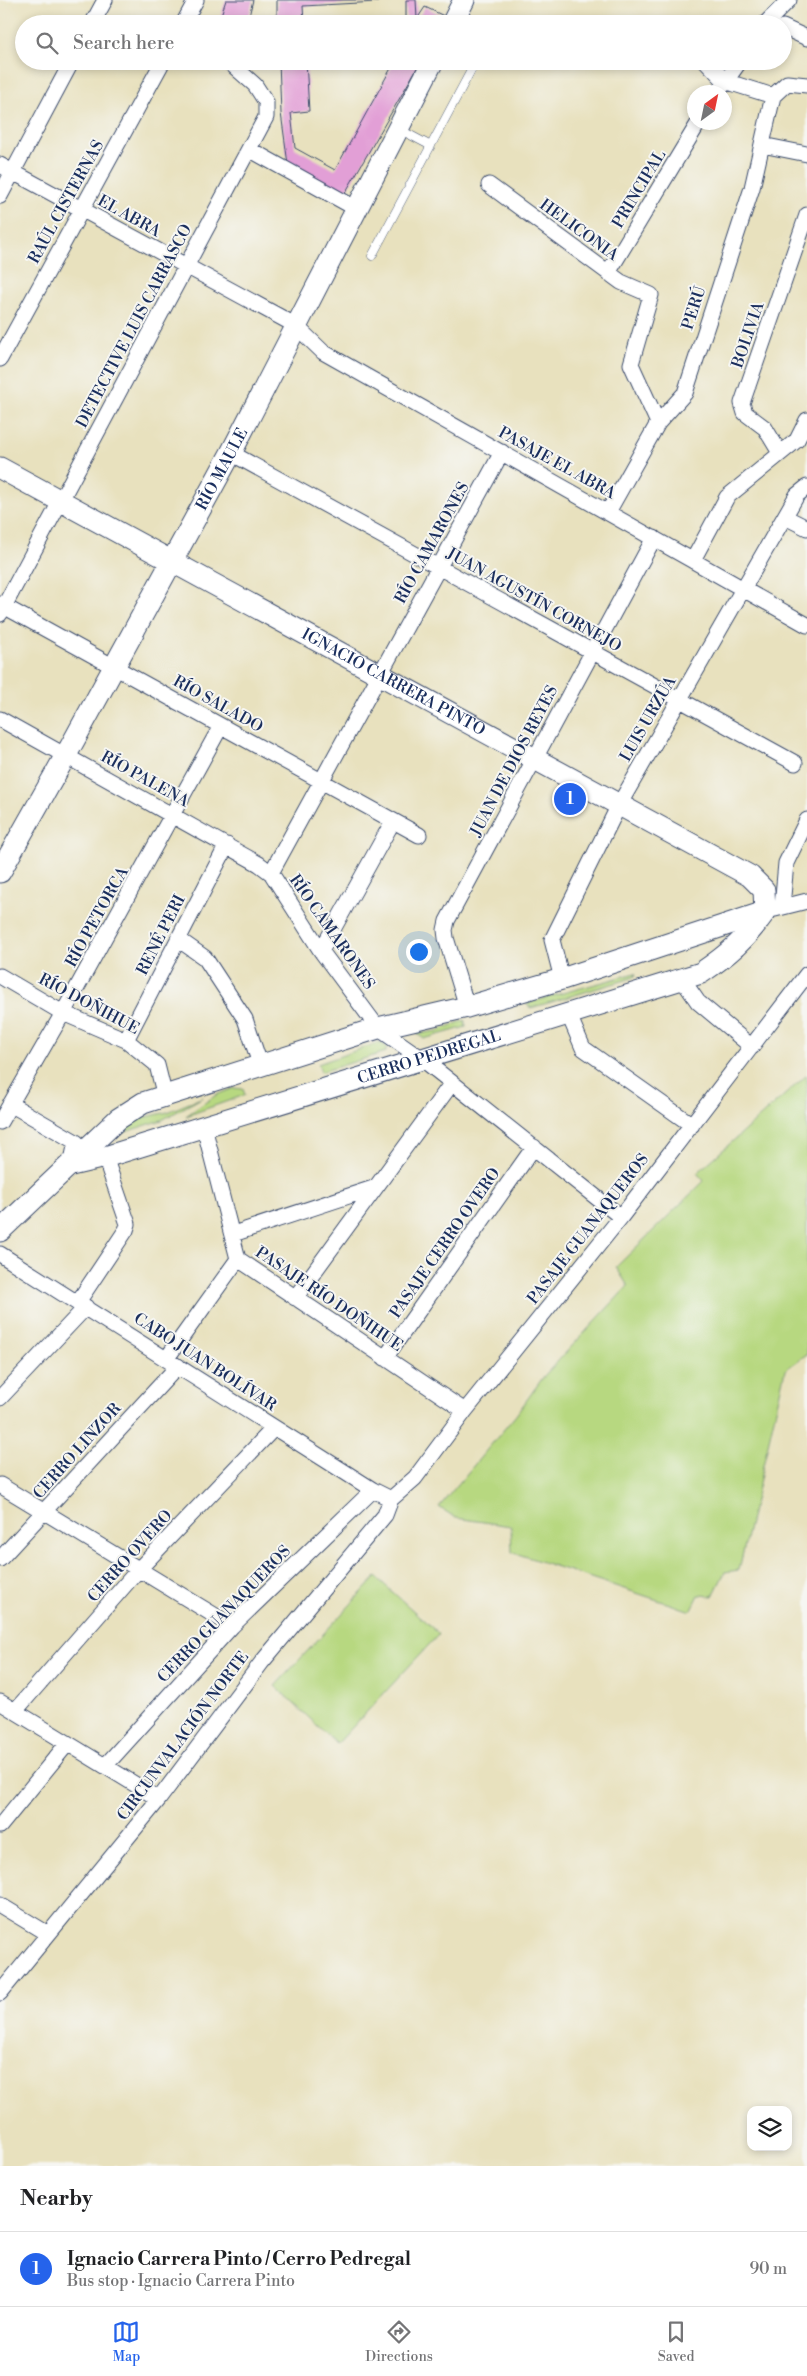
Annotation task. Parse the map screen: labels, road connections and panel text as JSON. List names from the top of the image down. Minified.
{"streets":{"street":["PRINCIPAL","RAÚL CISTERNAS","EL ABRA","HELICONIA","PERÚ","DETECTIVE LUIS CARRASCO","BOLIVIA","PASAJE EL ABRA","RÍO MAULE","RÍO CAMARONES","JUAN AGUSTÍN CORNEJO","IGNACIO CARRERA PINTO","RÍO SALADO","LUIS URZÚA","JUAN DE DIOS REYES","RÍO PALENA","RÍO PETORCA","RENÉ PERI","RÍO DOÑIHUE","CERRO PEDREGAL","PASAJE GUANAQUEROS","PASAJE CERRO OVERO","PASAJE RÍO DOÑIHUE","CABO JUAN BOLÍVAR","CERRO LINZOR","CERRO OVERO","CERRO GUANAQUEROS","CIRCUNVALACIÓN NORTE"]},"crossings":[["PRINCIPAL","HELICONIA"],["RAÚL CISTERNAS","EL ABRA"],["EL ABRA","DETECTIVE LUIS CARRASCO"],["EL ABRA","PASAJE EL ABRA"],["EL ABRA","RÍO MAULE"],["HELICONIA","PERÚ"],["PERÚ","PASAJE EL ABRA"],["DETECTIVE LUIS CARRASCO","IGNACIO CARRERA PINTO"],["DETECTIVE LUIS CARRASCO","RÍO SALADO"],["PASAJE EL ABRA","RÍO MAULE"],["PASAJE EL ABRA","RÍO CAMARONES"],["PASAJE EL ABRA","LUIS URZÚA"],["PASAJE EL ABRA","JUAN DE DIOS REYES"],["RÍO MAULE","JUAN AGUSTÍN CORNEJO"],["RÍO MAULE","IGNACIO CARRERA PINTO"],["RÍO MAULE","RÍO SALADO"],["RÍO MAULE","RÍO PALENA"],["RÍO CAMARONES","JUAN AGUSTÍN CORNEJO"],["RÍO CAMARONES","IGNACIO CARRERA PINTO"],["RÍO CAMARONES","RÍO SALADO"],["RÍO CAMARONES","RÍO PALENA"],["RÍO CAMARONES","CERRO PEDREGAL"],["RÍO CAMARONES","PASAJE GUANAQUEROS"],["RÍO CAMARONES","PASAJE CERRO OVERO"],["JUAN AGUSTÍN CORNEJO","LUIS URZÚA"],["JUAN AGUSTÍN CORNEJO","JUAN DE DIOS REYES"],["IGNACIO CARRERA PINTO","LUIS URZÚA"],["IGNACIO CARRERA PINTO","JUAN DE DIOS REYES"],["IGNACIO CARRERA PINTO","CERRO PEDREGAL"],["RÍO SALADO","RÍO PETORCA"],["LUIS URZÚA","CERRO PEDREGAL"],["JUAN DE DIOS REYES","CERRO PEDREGAL"],["RÍO PALENA","RÍO PETORCA"],["RÍO PALENA","RENÉ PERI"],["RÍO PETORCA","RÍO DOÑIHUE"],["RENÉ PERI","RÍO DOÑIHUE"],["RÍO DOÑIHUE","CERRO PEDREGAL"],["CERRO PEDREGAL","PASAJE RÍO DOÑIHUE"],["PASAJE GUANAQUEROS","PASAJE RÍO DOÑIHUE"],["PASAJE GUANAQUEROS","CABO JUAN BOLÍVAR"],["PASAJE GUANAQUEROS","CIRCUNVALACIÓN NORTE"],["PASAJE CERRO OVERO","PASAJE RÍO DOÑIHUE"],["PASAJE RÍO DOÑIHUE","CERRO LINZOR"],["CABO JUAN BOLÍVAR","CERRO LINZOR"],["CABO JUAN BOLÍVAR","CERRO OVERO"],["CABO JUAN BOLÍVAR","CERRO GUANAQUEROS"],["CABO JUAN BOLÍVAR","CIRCUNVALACIÓN NORTE"]],"north":"top right","page":{"search":"Search here","pins":"1","heading":"Nearby","list":[{"mark":"1","name":"Ignacio Carrera Pinto / Cerro Pedregal","note":"Bus stop · Ignacio Carrera Pinto","value":"90 m"}],"nav":["Map","Directions","Saved"]}}
